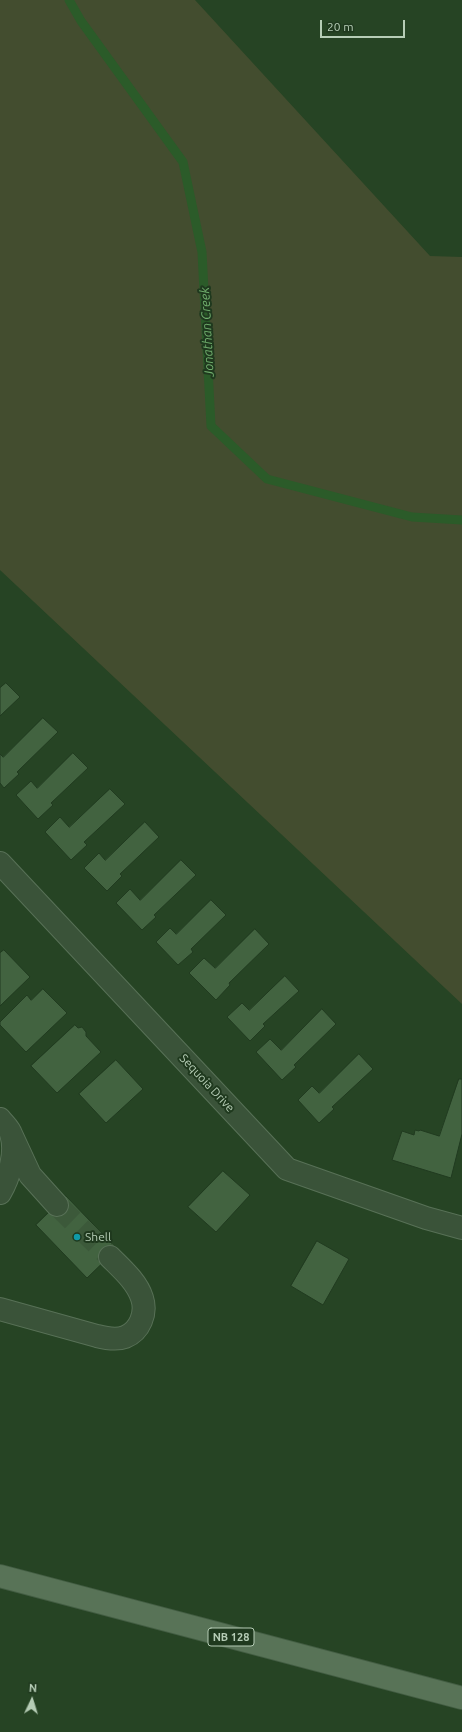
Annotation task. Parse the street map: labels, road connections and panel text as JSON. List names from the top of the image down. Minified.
{"streets":{"main road":["NB 128"],"street":["Sequoia Drive"]},"water":["Jonathan Creek"],"places":["Shell"],"scale_bar":"20 m","north":"top"}
